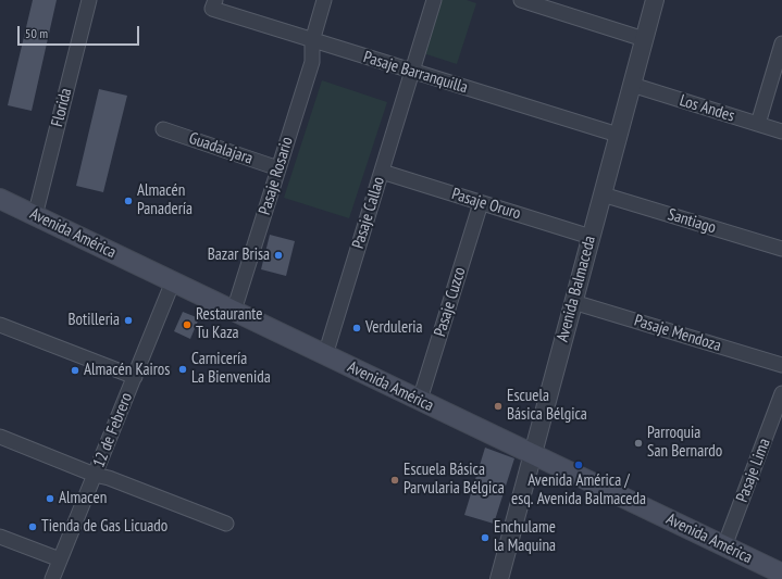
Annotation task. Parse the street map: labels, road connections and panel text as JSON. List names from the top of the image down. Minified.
{"streets":{"main road":["Avenida América"],"street":["Pasaje Barranquilla","Florida","Los Andes","Guadalajara","Pasaje Rosario","Pasaje Oruro","Pasaje Callao","Santiago","Avenida Balmaceda","Pasaje Cuzco","Pasaje Mendoza","12 de Febrero","Pasaje Lima"]},"crossings":[["Pasaje Barranquilla","Pasaje Rosario"],["Pasaje Barranquilla","Pasaje Callao"],["Pasaje Barranquilla","Avenida Balmaceda"],["Florida","Avenida América"],["Los Andes","Avenida Balmaceda"],["Guadalajara","Pasaje Rosario"],["Pasaje Rosario","Avenida América"],["Pasaje Oruro","Pasaje Callao"],["Pasaje Oruro","Avenida Balmaceda"],["Pasaje Oruro","Pasaje Cuzco"],["Pasaje Callao","Avenida América"],["Santiago","Avenida Balmaceda"],["Avenida América","Avenida Balmaceda"],["Avenida América","Pasaje Cuzco"],["Avenida América","12 de Febrero"],["Avenida América","Pasaje Lima"],["Avenida Balmaceda","Pasaje Mendoza"]],"places":["Almacén Panadería","Bazar Brisa","Botilleria","Restaurante Tu Kaza","Verduleria","Carnicería La Bienvenida","Almacén Kairos","Escuela Básica Bélgica","Parroquia San Bernardo","Avenida América / esq. Avenida Balmaceda","Escuela Básica Parvularia Bélgica","Almacen","Tienda de Gas Licuado","Enchulame la Maquina"],"scale_bar":"50 m"}
